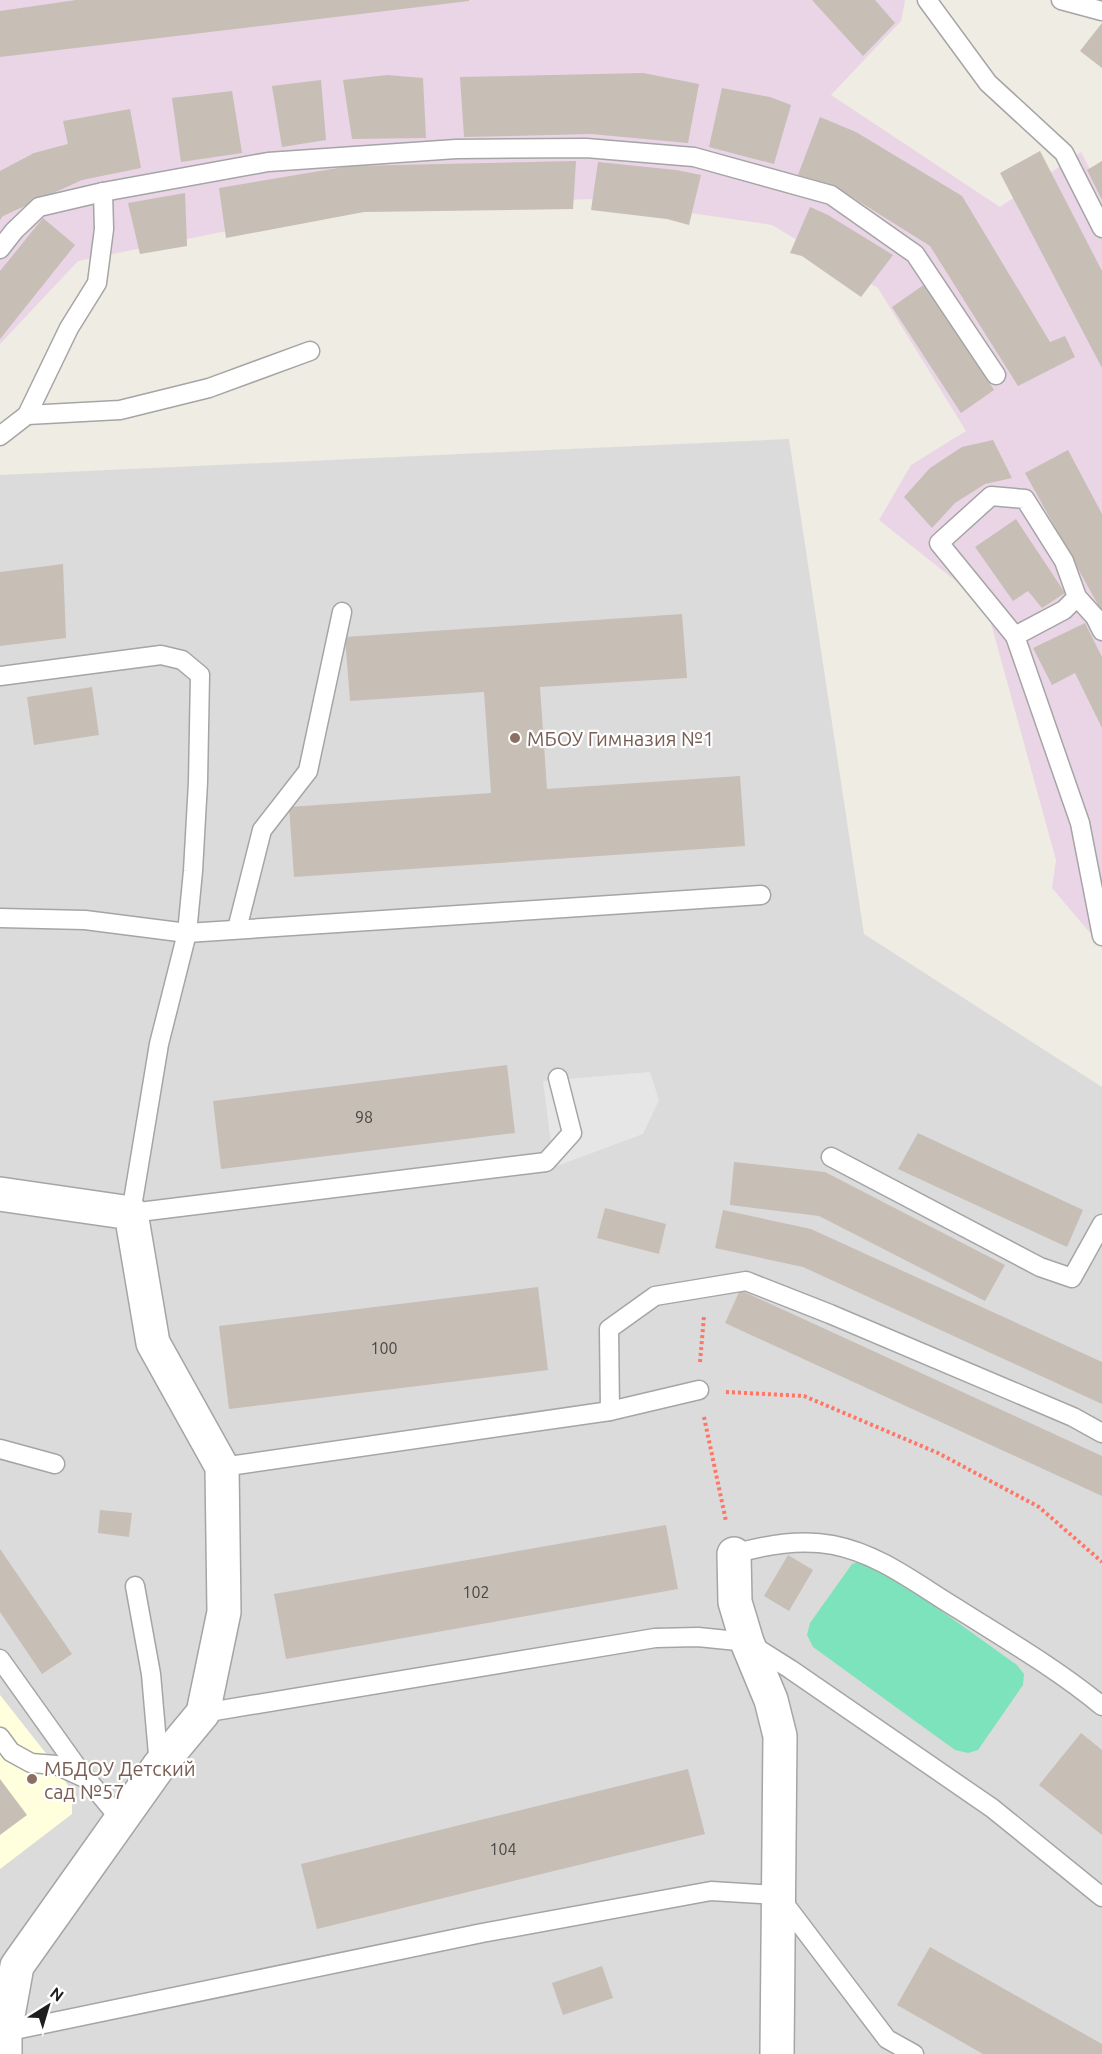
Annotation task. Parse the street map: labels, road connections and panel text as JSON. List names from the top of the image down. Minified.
{"places":["МБОУ Гимназия №1","МБДОУ Детский сад №57"],"house_numbers":["98","100","102","104"],"north":"top right"}
